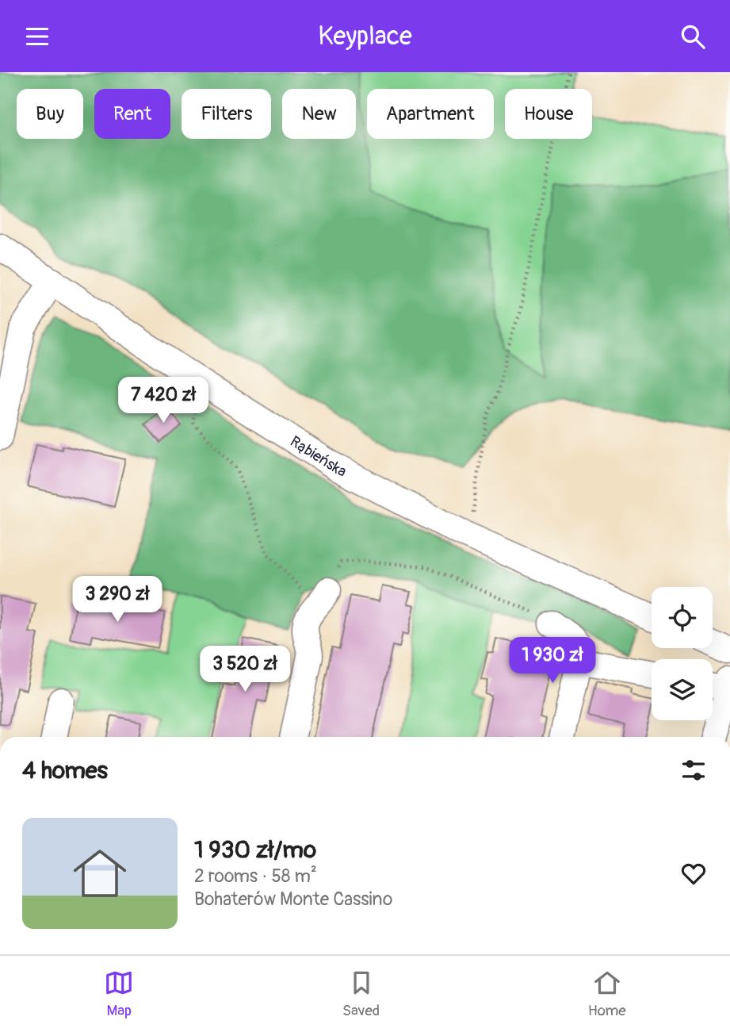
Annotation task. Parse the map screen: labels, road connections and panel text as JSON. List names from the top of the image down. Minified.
{"streets":{"street":["Rąbieńska"]},"page":{"header":"Keyplace","chip":["Buy","Rent","Filters","New","Apartment","House"],"price":["7 420 zł","3 290 zł","1 930 zł","3 520 zł"],"heading":"4 homes","list":[{"name":"1 930 zł/mo","note":"2 rooms · 58 m² · Bohaterów Monte Cassino"}],"tabs":["Map","Saved","Home"]}}
